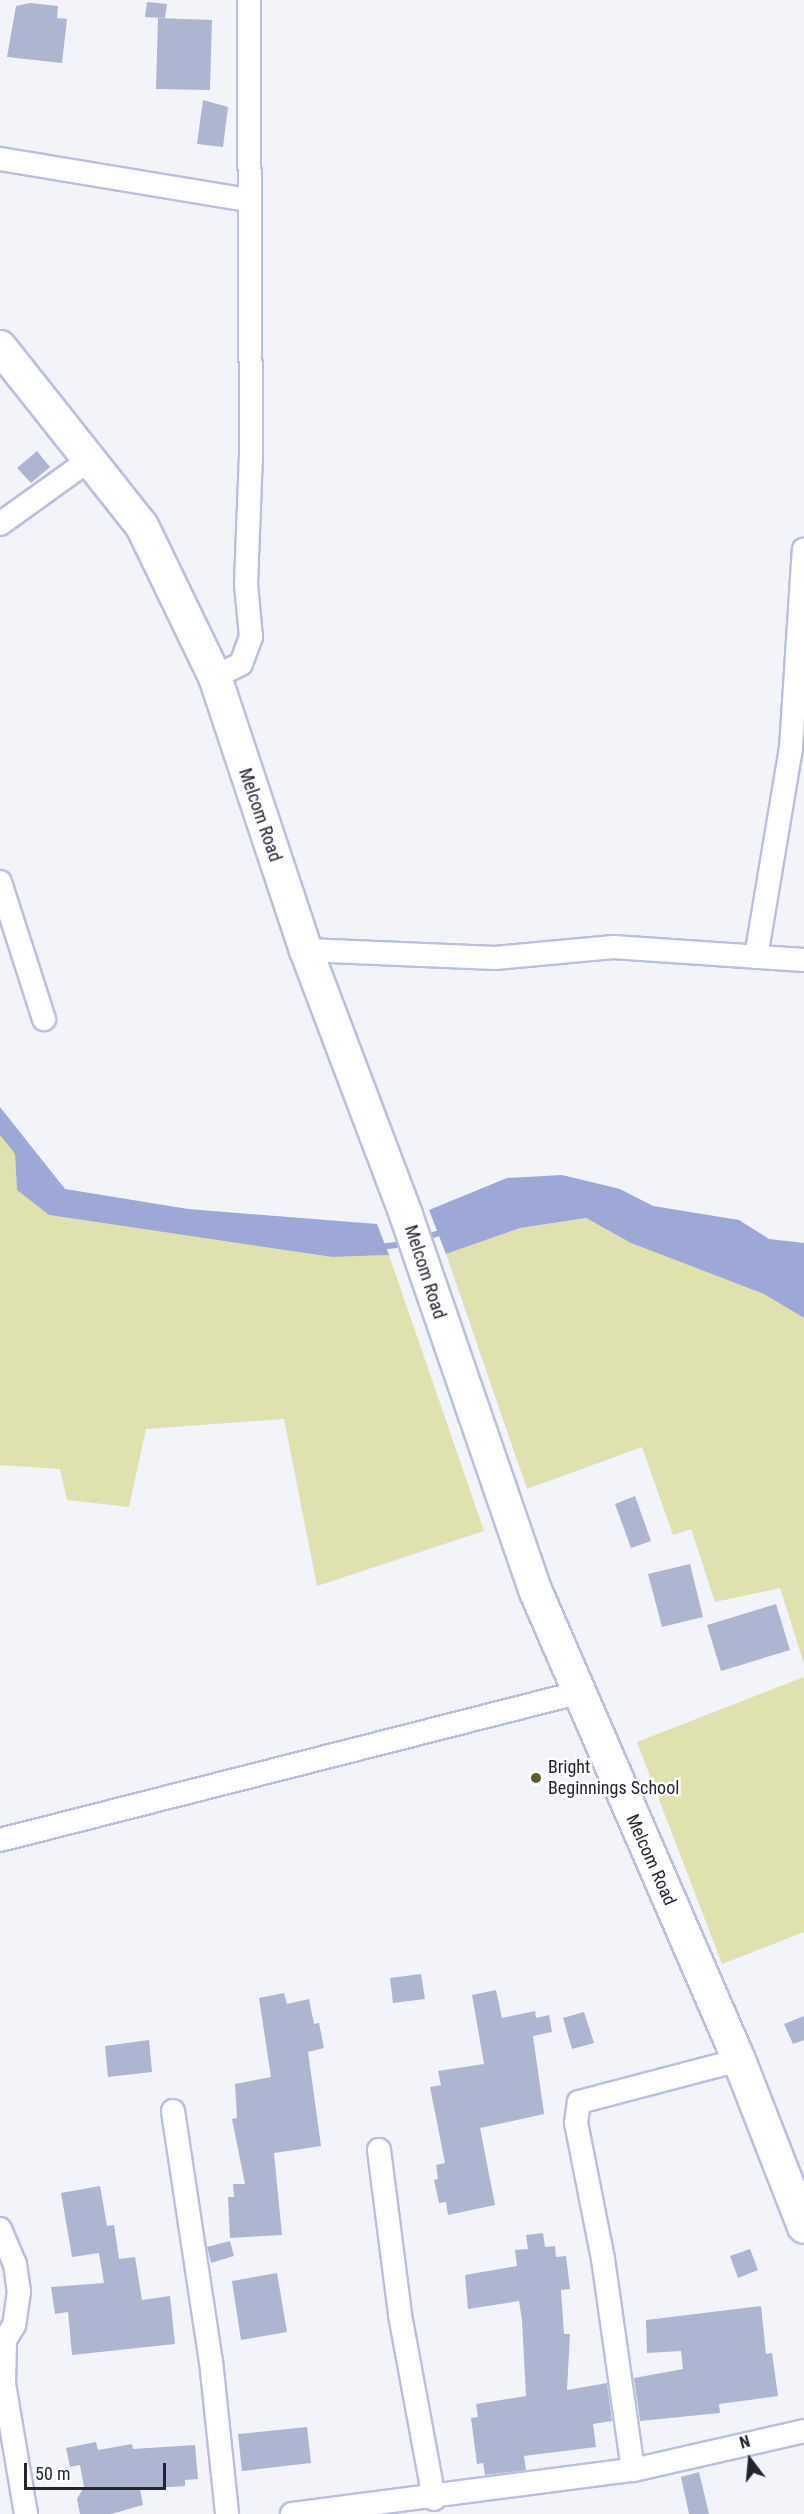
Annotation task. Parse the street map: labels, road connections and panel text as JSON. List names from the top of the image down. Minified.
{"streets":{"main road":["Melcom Road"]},"places":["Bright Beginnings School"],"scale_bar":"50 m","north":"top"}
